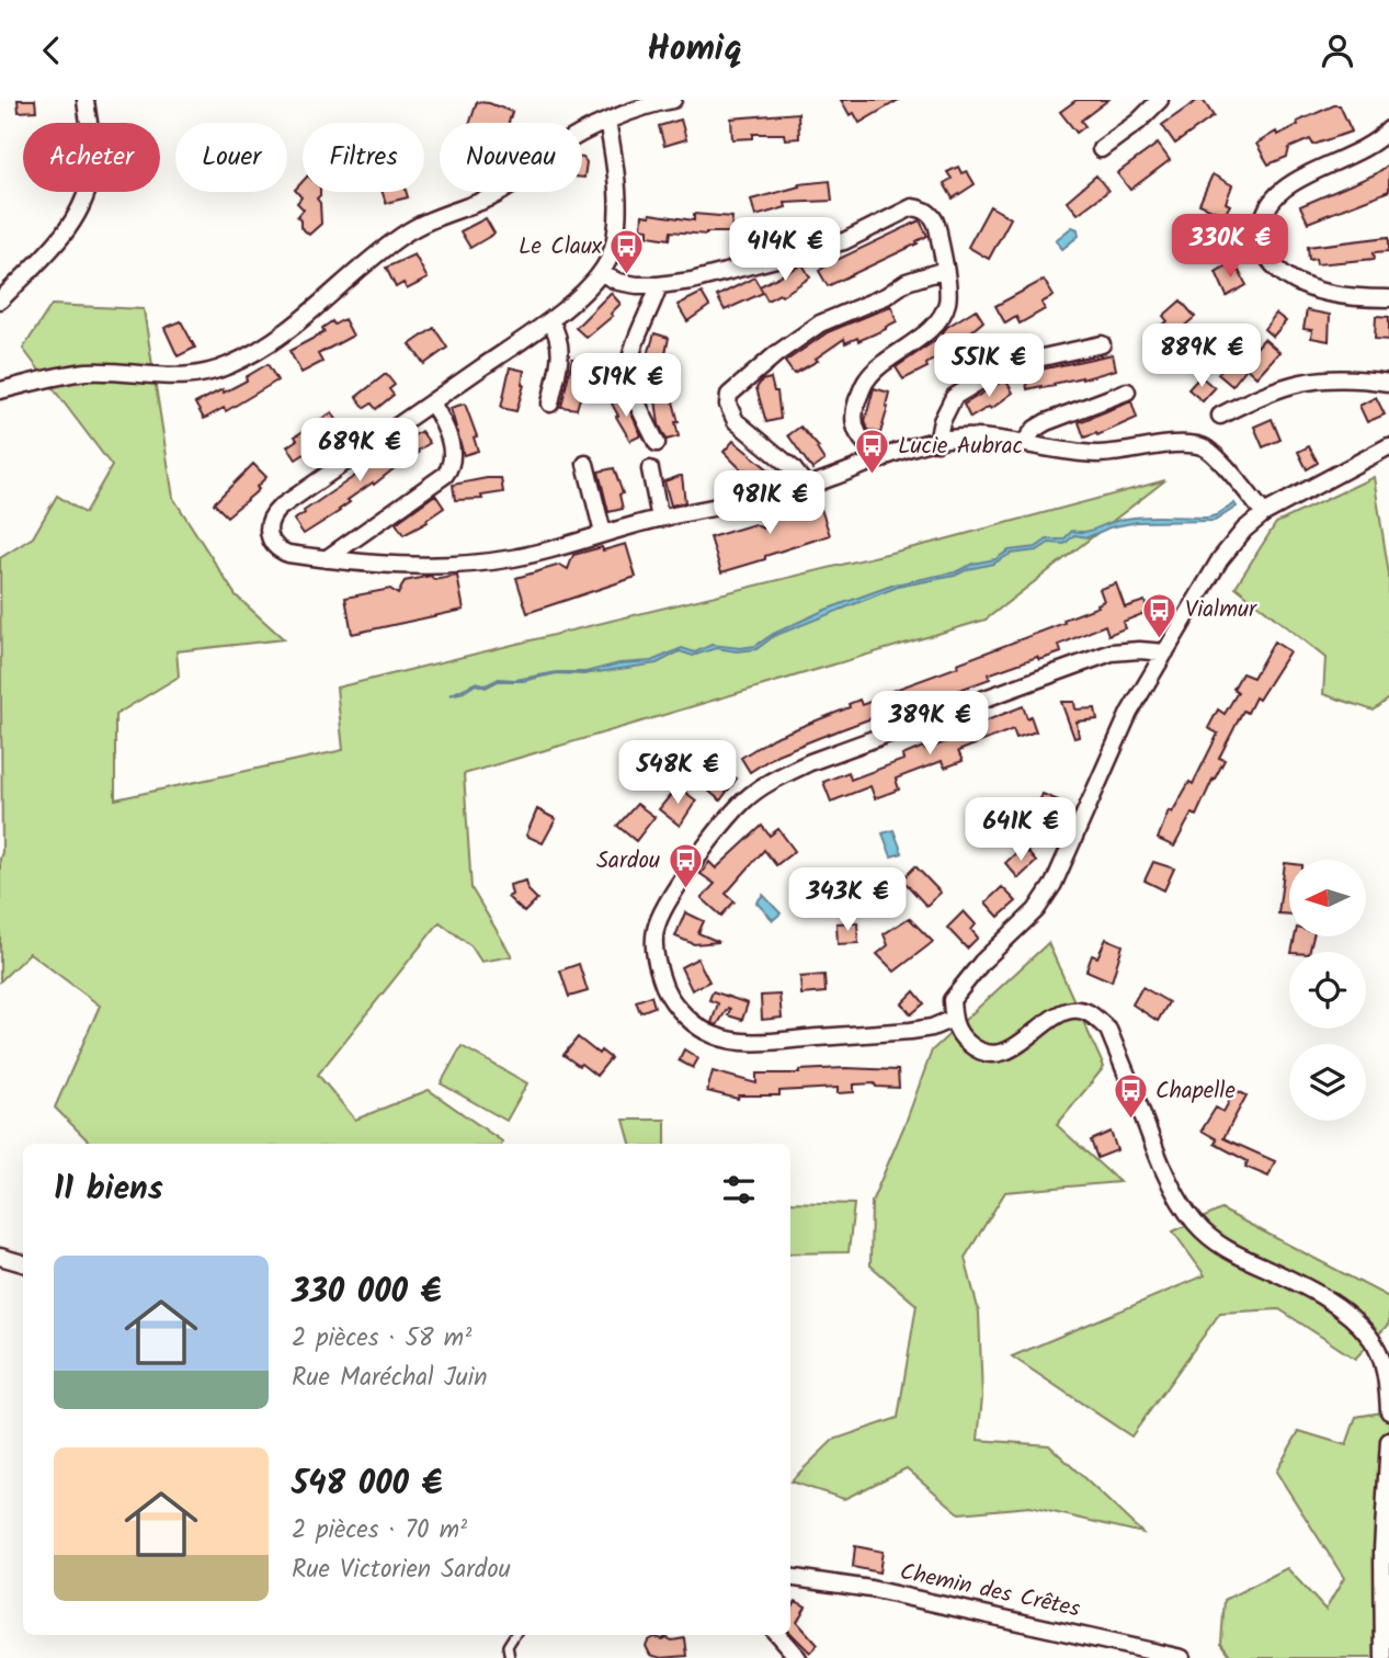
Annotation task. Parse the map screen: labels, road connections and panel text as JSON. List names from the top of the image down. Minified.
{"streets":{"street":["Chemin des Crêtes"]},"places":{"bus stop":["Le Claux","Lucie Aubrac","Vialmur","Sardou","Chapelle"]},"north":"left","page":{"header":"Homiq","chip":["Acheter","Louer","Filtres","Nouveau"],"price":["330K €","414K €","889K €","551K €","519K €","689K €","981K €","389K €","548K €","641K €","343K €"],"heading":"11 biens","list":[{"name":"330 000 €","note":"2 pièces · 58 m² · Rue Maréchal Juin"},{"name":"548 000 €","note":"2 pièces · 70 m² · Rue Victorien Sardou"}]}}
